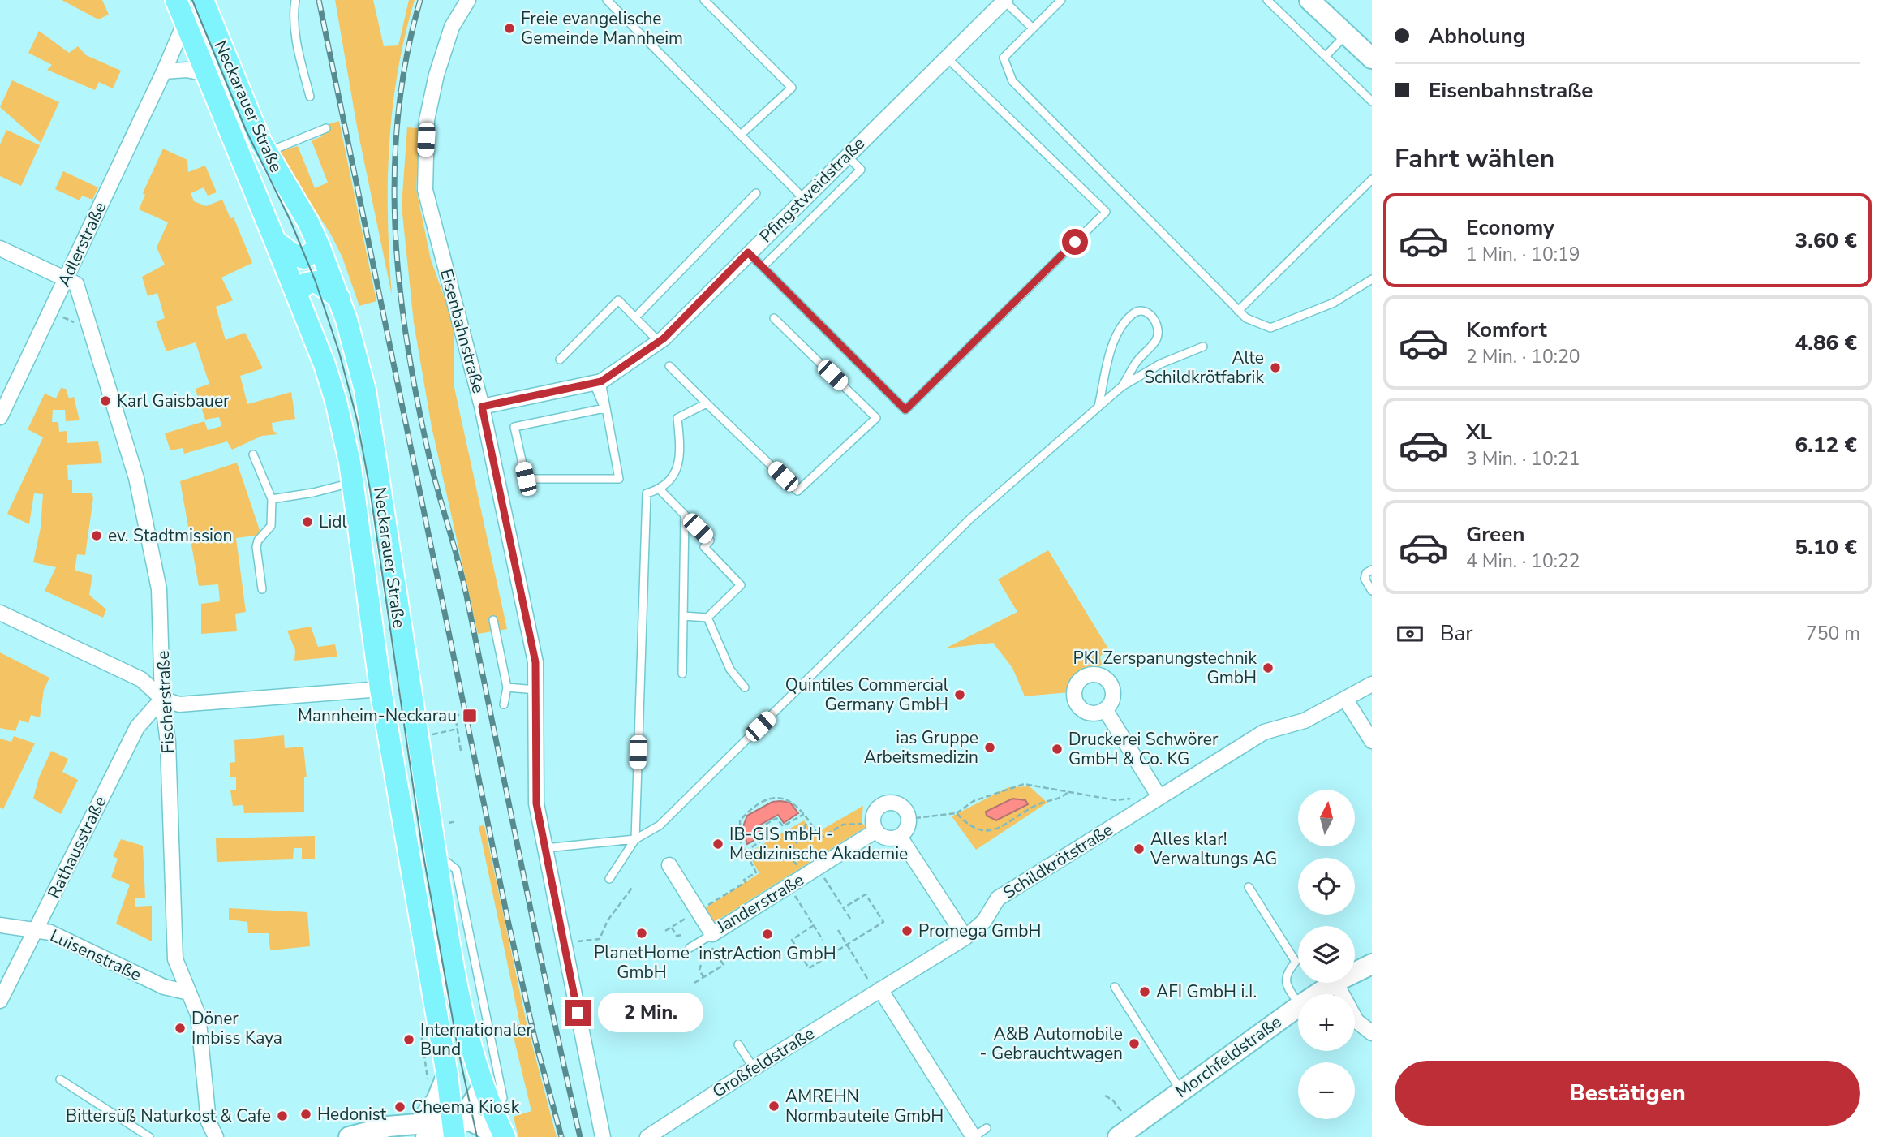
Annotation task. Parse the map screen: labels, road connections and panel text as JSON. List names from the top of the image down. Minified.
{"streets":{"main road":["Neckarauer Straße","Morchfeldstraße"],"street":["Pfingstweidstraße","Adlerstraße","Eisenbahnstraße","Fischerstraße","Rathausstraße","Schildkrötstraße","Janderstraße","Luisenstraße","Großfeldstraße"]},"crossings":[["Neckarauer Straße","Adlerstraße"],["Pfingstweidstraße","Eisenbahnstraße"],["Adlerstraße","Fischerstraße"],["Fischerstraße","Rathausstraße"],["Fischerstraße","Luisenstraße"],["Rathausstraße","Luisenstraße"],["Schildkrötstraße","Großfeldstraße"]],"places":{"other":["Freie evangelische Gemeinde Mannheim","Alte Schildkrötfabrik","Karl Gaisbauer","Lidl","ev. Stadtmission","PKI Zerspanungstechnik GmbH","Quintiles Commercial Germany GmbH","ias Gruppe Arbeitsmedizin","Druckerei Schwörer GmbH & Co. KG","IB-GIS mbH - Medizinische Akademie","Alles klar! Verwaltungs AG","Promega GmbH","PlanetHome GmbH","instrAction GmbH","AFI GmbH i.I.","Döner Imbiss Kaya","Internationaler Bund","A&B Automobile - Gebrauchtwagen","AMREHN Normbauteile GmbH","Cheema Kiosk","Hedonist","Bittersüß Naturkost & Cafe"],"transit":["Mannheim-Neckarau"]},"north":"top","page":{"banner":["Abholung","Eisenbahnstraße"],"heading":"Fahrt wählen","list":[{"name":"Economy","note":"1 Min. · 10:19","value":"3.60 €"},{"name":"Komfort","note":"2 Min. · 10:20","value":"4.86 €"},{"name":"XL","note":"3 Min. · 10:21","value":"6.12 €"},{"name":"Green","note":"4 Min. · 10:22","value":"5.10 €"}],"pay":["Bar","750 m"],"map_buttons":["+","−"],"bubble":"2 Min.","buttons":"Bestätigen"}}
